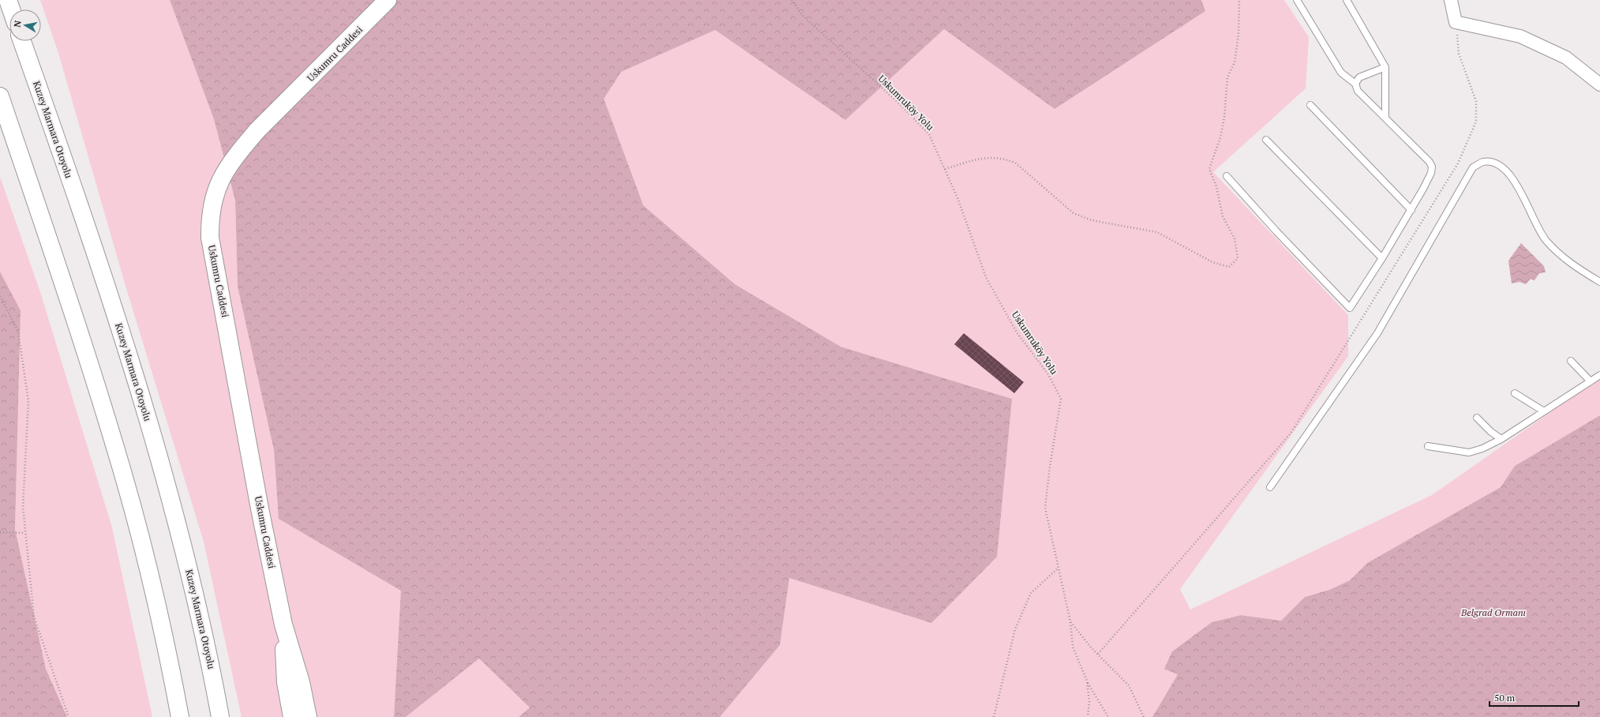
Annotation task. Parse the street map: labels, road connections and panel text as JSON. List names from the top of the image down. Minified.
{"streets":{"main road":["Uskumru Caddesi","Kuzey Marmara Otoyolu"],"path":["Uskumruköy Yolu"]},"parks":["Belgrad Ormanı"],"scale_bar":"50 m","north":"left"}
